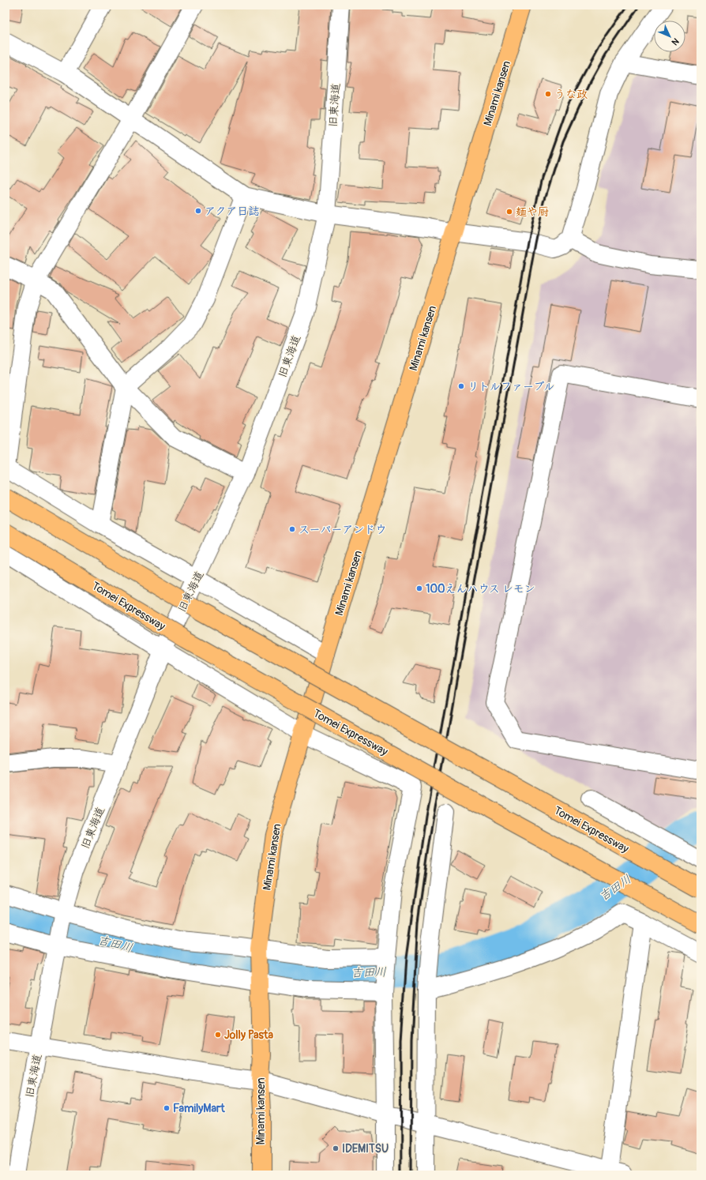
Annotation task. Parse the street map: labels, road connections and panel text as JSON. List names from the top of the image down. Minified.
{"streets":{"main road":["Minami kansen","Tomei Expressway"],"street":["旧東海道"]},"water":["吉田川"],"places":["うな政","アクア日誌","麺や厨","リトルファーブル","スーパーアンドウ","100えんハウス レモン","Jolly Pasta","FamilyMart","IDEMITSU"],"north":"bottom right"}
